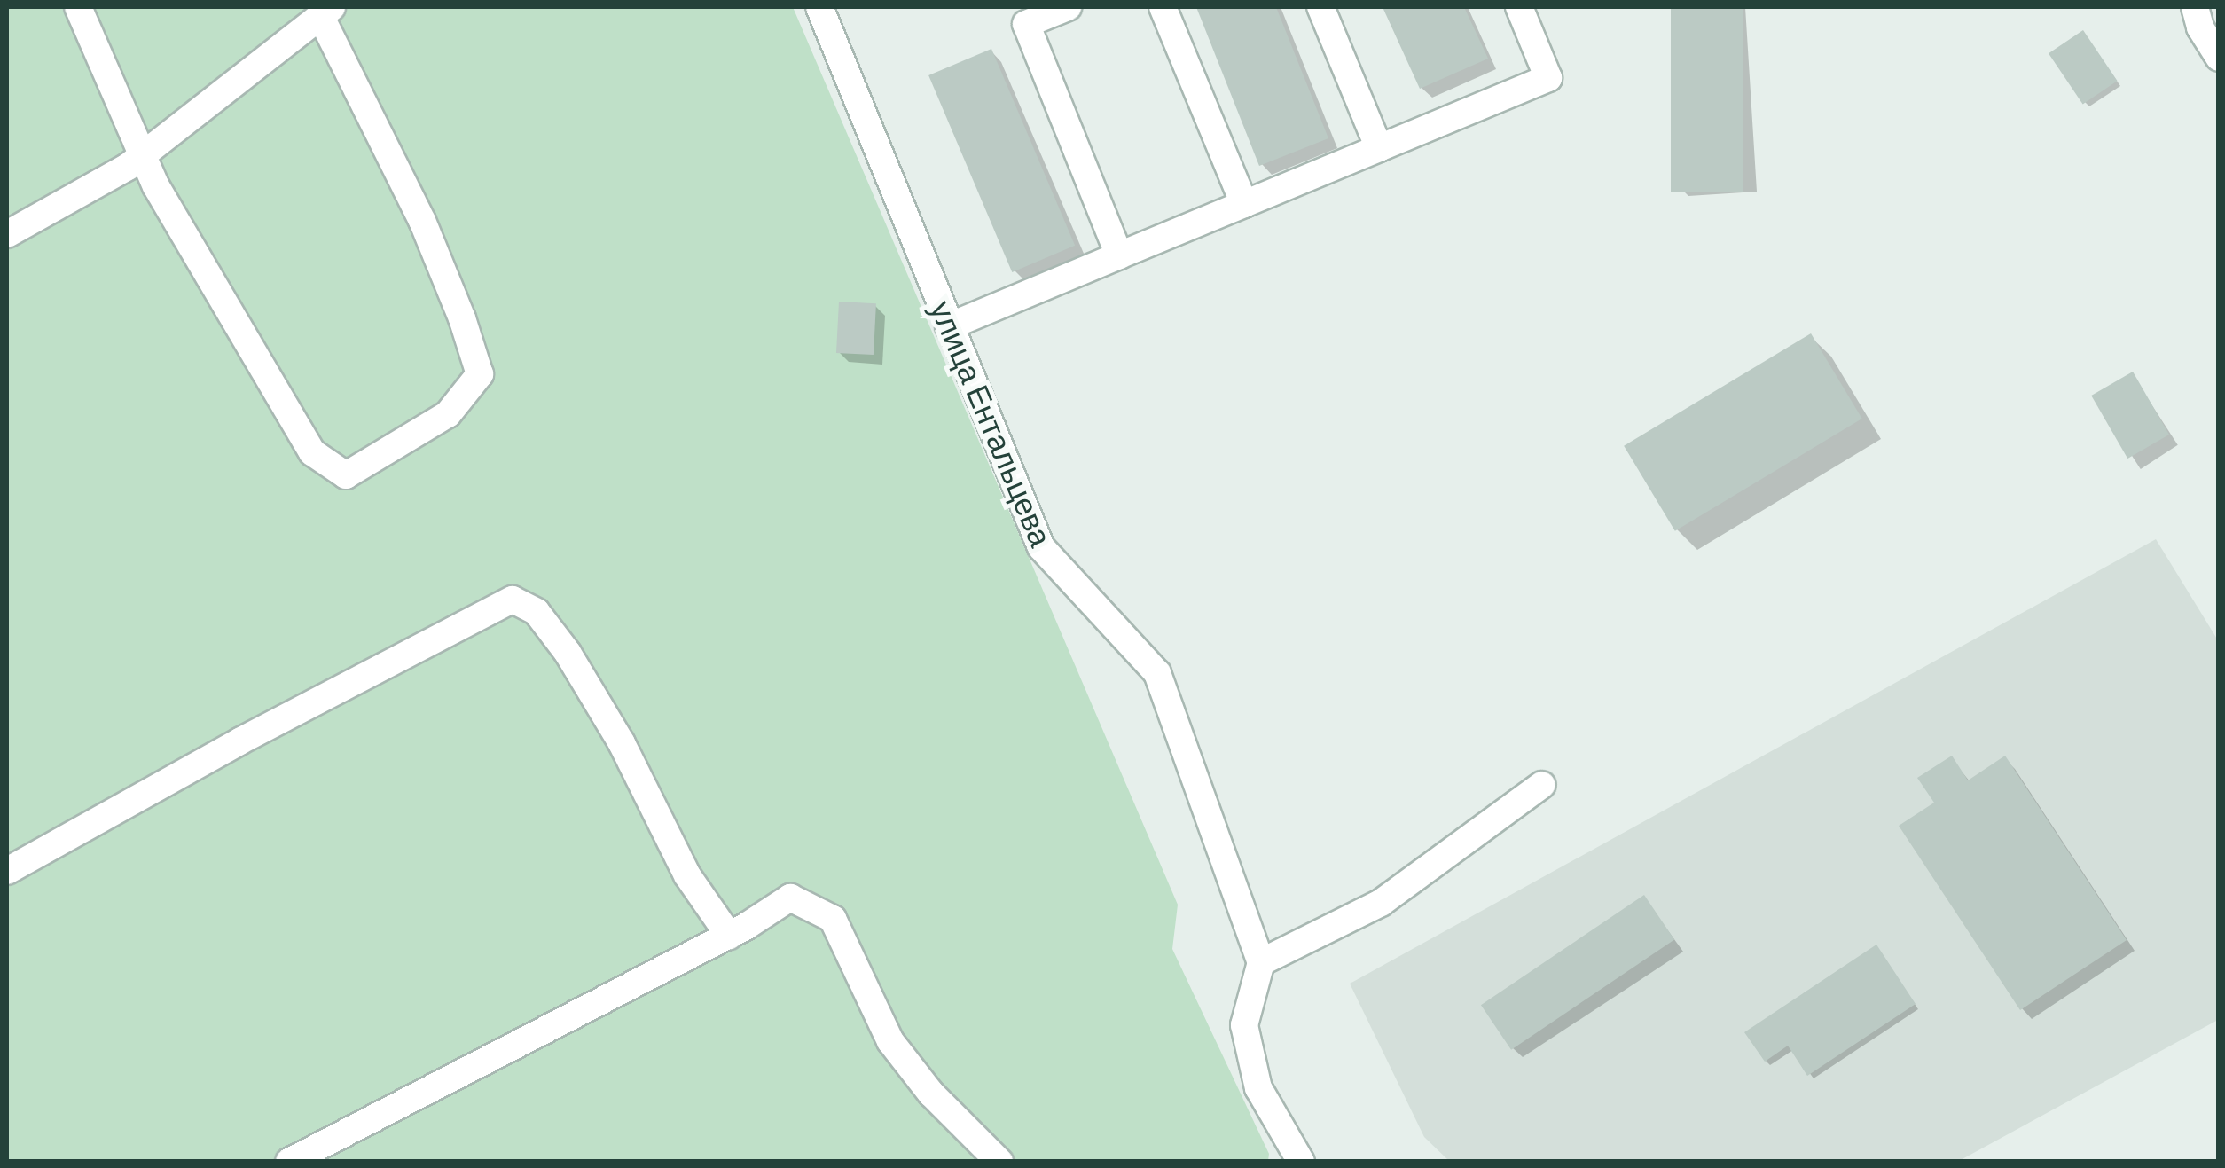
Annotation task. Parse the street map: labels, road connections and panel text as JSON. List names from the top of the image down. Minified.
{"streets":{"street":["улица Ентальцева"]}}
